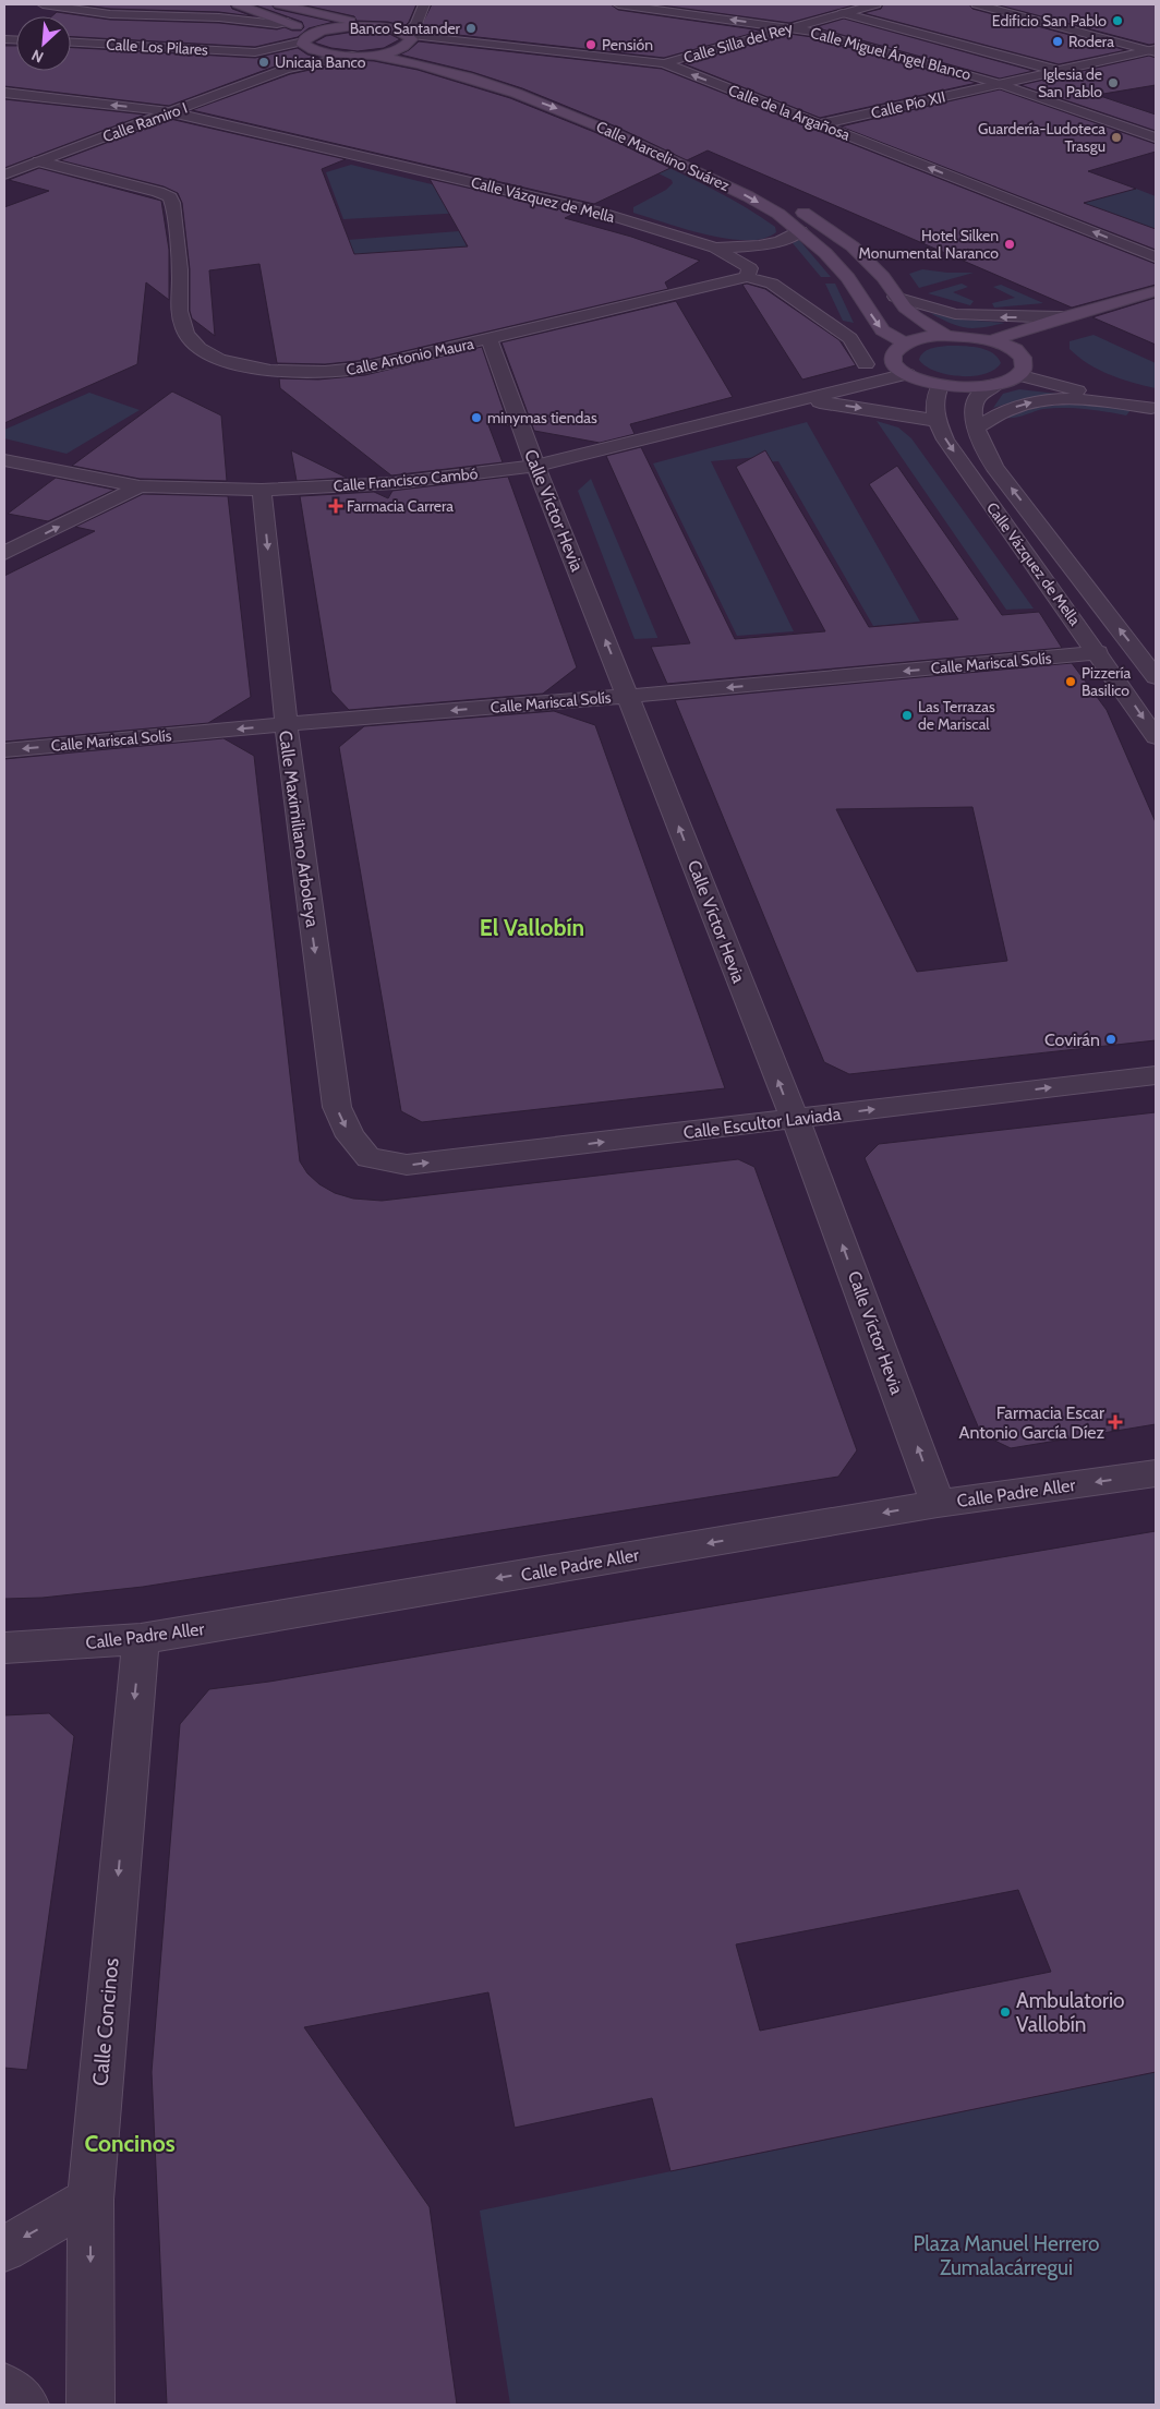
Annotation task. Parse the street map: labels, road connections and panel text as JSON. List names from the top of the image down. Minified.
{"streets":{"main road":["Calle Marcelino Suárez"],"street":["Calle Silla del Rey","Calle Los Pilares","Calle Miguel Ángel Blanco","Calle Pío XII","Calle de la Argañosa","Calle Ramiro I","Calle Vázquez de Mella","Calle Antonio Maura","Calle Francisco Cambó","Calle Víctor Hevia","Calle Mariscal Solís","Calle Maximiliano Arboleya","Calle Escultor Laviada","Calle Padre Aller","Calle Concinos"]},"crossings":[["Calle Silla del Rey","Calle Miguel Ángel Blanco"],["Calle Silla del Rey","Calle de la Argañosa"],["Calle Los Pilares","Calle Ramiro I"],["Calle Miguel Ángel Blanco","Calle Pío XII"],["Calle Pío XII","Calle de la Argañosa"],["Calle de la Argañosa","Calle Marcelino Suárez"],["Calle Ramiro I","Calle Vázquez de Mella"],["Calle Ramiro I","Calle Antonio Maura"],["Calle Vázquez de Mella","Calle Antonio Maura"],["Calle Vázquez de Mella","Calle Francisco Cambó"],["Calle Vázquez de Mella","Calle Mariscal Solís"],["Calle Antonio Maura","Calle Víctor Hevia"],["Calle Francisco Cambó","Calle Víctor Hevia"],["Calle Francisco Cambó","Calle Maximiliano Arboleya"],["Calle Víctor Hevia","Calle Mariscal Solís"],["Calle Víctor Hevia","Calle Escultor Laviada"],["Calle Víctor Hevia","Calle Padre Aller"],["Calle Mariscal Solís","Calle Maximiliano Arboleya"],["Calle Maximiliano Arboleya","Calle Escultor Laviada"],["Calle Padre Aller","Calle Concinos"]],"one_way":["Calle Víctor Hevia","Calle Mariscal Solís","Calle Maximiliano Arboleya","Calle Escultor Laviada","Calle Padre Aller","Calle Concinos"],"districts":["El Vallobín","Concinos"],"parks":["Plaza Manuel Herrero Zumalacárregui"],"places":{"other":["Edificio San Pablo","Banco Santander","Rodera","Pensión","Unicaja Banco","Iglesia de San Pablo","Guardería-Ludoteca Trasgu","Hotel Silken Monumental Naranco","minymas tiendas","Pizzería Basilico","Las Terrazas de Mariscal","Covirán","Ambulatorio Vallobín"],"health":["Farmacia Carrera","Farmacia Escar Antonio García Díez"]},"north":"bottom left"}
